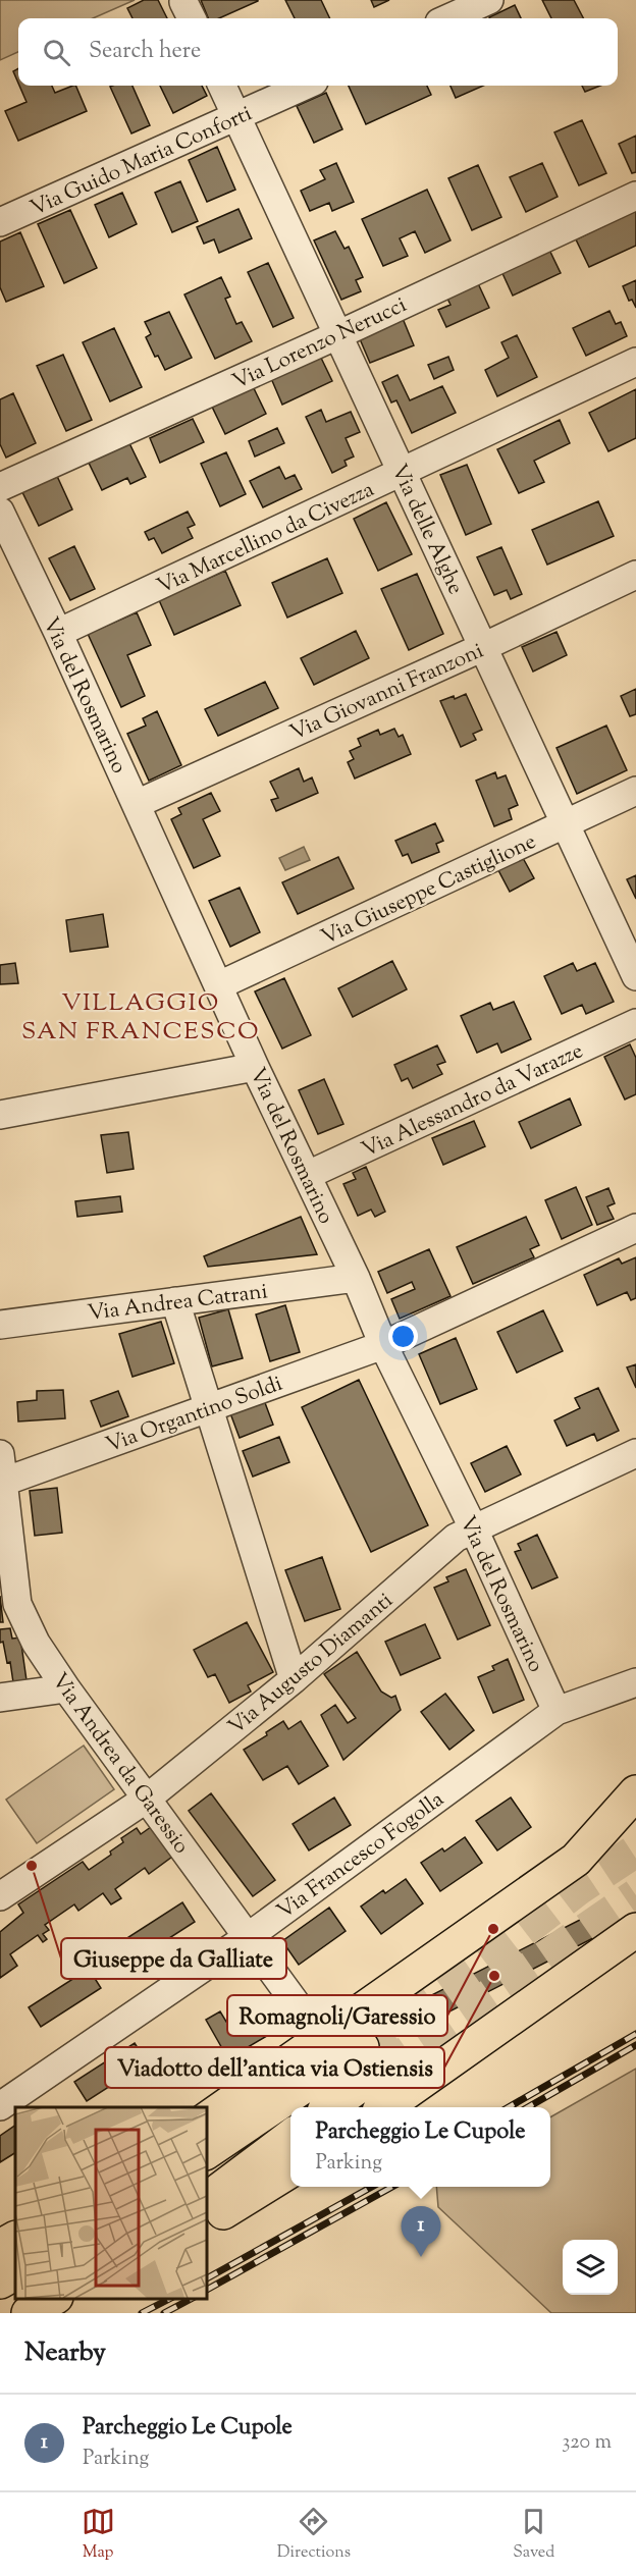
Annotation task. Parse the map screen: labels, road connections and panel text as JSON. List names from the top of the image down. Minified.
{"streets":{"street":["Via Guido Maria Conforti","Via Lorenzo Nerucci","Via delle Alghe","Via Marcellino da Civezza","Via Giovanni Franzoni","Via del Rosmarino","Via Giuseppe Castiglione","Via Alessandro da Varazze","Via Andrea Catrani","Via Organtino Soldi","Via Augusto Diamanti","Via Andrea da Garessio","Via Francesco Fogolla"]},"crossings":[["Via Guido Maria Conforti","Via delle Alghe"],["Via Lorenzo Nerucci","Via delle Alghe"],["Via delle Alghe","Via Marcellino da Civezza"],["Via delle Alghe","Via Giovanni Franzoni"],["Via delle Alghe","Via Giuseppe Castiglione"],["Via Marcellino da Civezza","Via del Rosmarino"],["Via Giovanni Franzoni","Via del Rosmarino"],["Via del Rosmarino","Via Giuseppe Castiglione"],["Via del Rosmarino","Via Alessandro da Varazze"],["Via del Rosmarino","Via Andrea Catrani"],["Via del Rosmarino","Via Organtino Soldi"],["Via del Rosmarino","Via Augusto Diamanti"],["Via del Rosmarino","Via Francesco Fogolla"],["Via Organtino Soldi","Via Andrea da Garessio"],["Via Augusto Diamanti","Via Andrea da Garessio"],["Via Andrea da Garessio","Via Francesco Fogolla"]],"districts":["VILLAGGIO SAN FRANCESCO"],"places":["Giuseppe da Galliate","Romagnoli/Garessio","Viadotto dell'antica via Ostiensis"],"page":{"search":"Search here","popup":["Parcheggio Le Cupole","Parking"],"pins":"1","heading":"Nearby","list":[{"mark":"1","name":"Parcheggio Le Cupole","note":"Parking","value":"320 m"}],"nav":["Map","Directions","Saved"]}}
